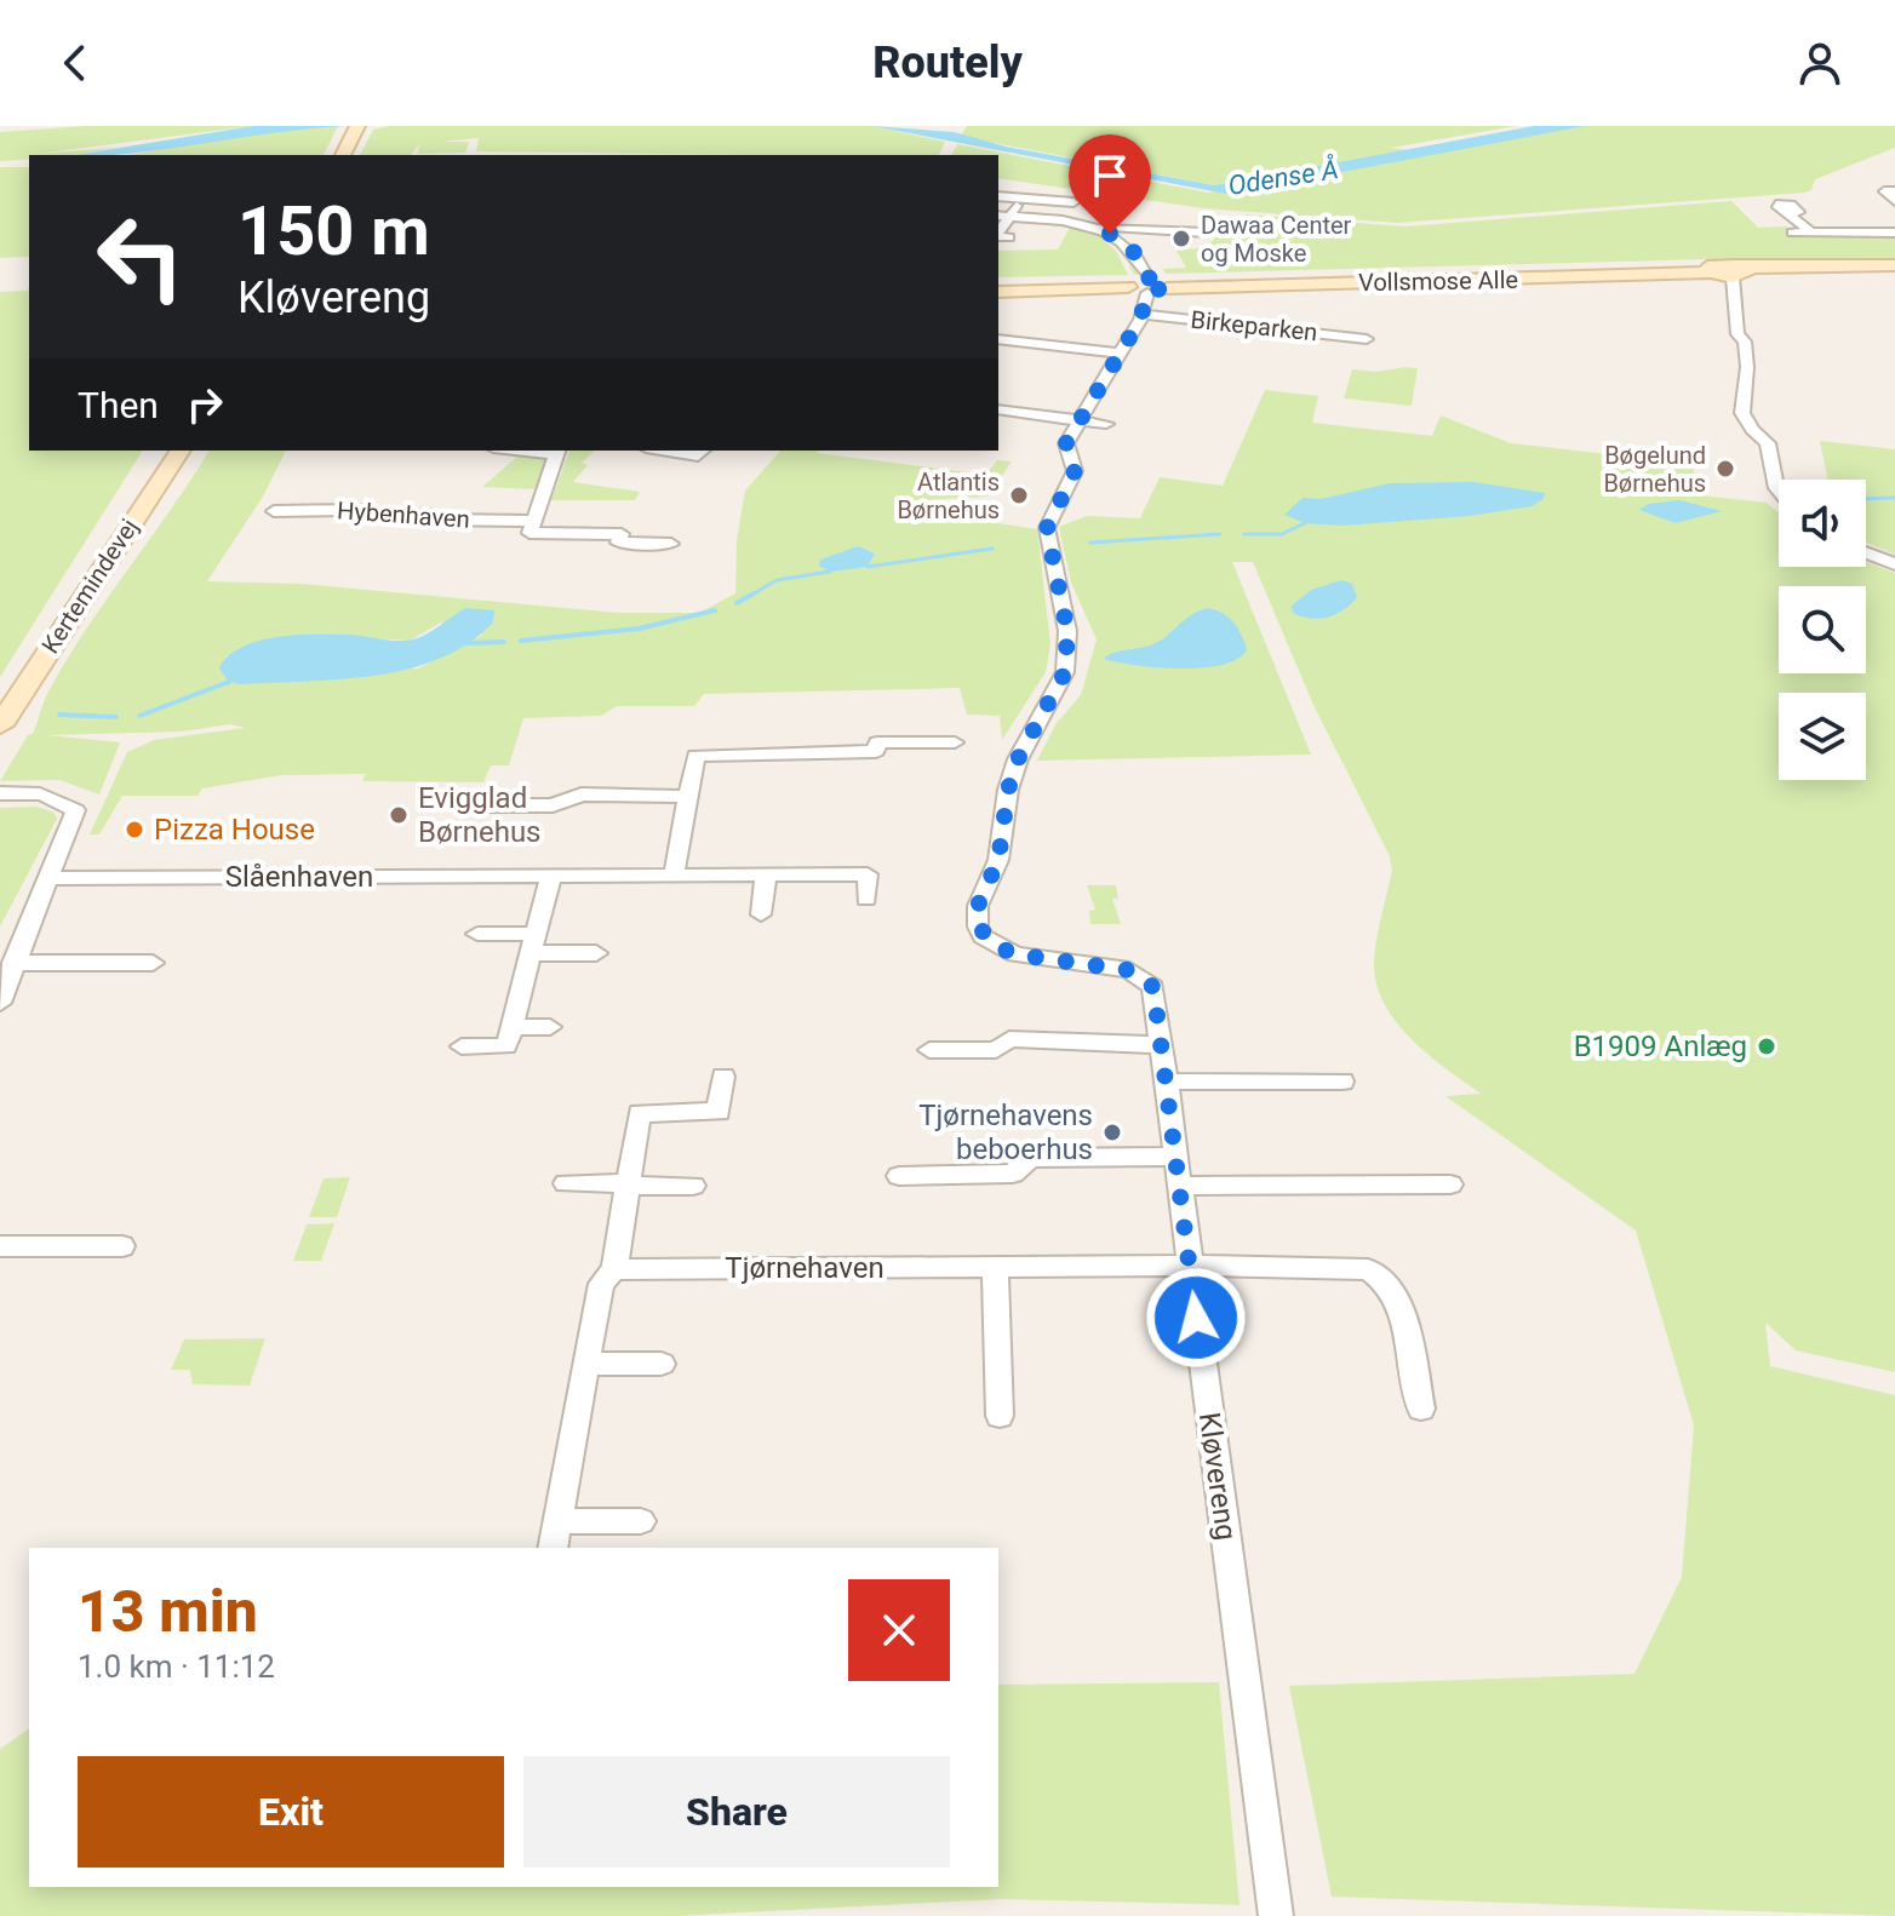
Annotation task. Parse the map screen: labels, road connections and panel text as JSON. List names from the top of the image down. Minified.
{"streets":{"street":["Vollsmose Alle","Birkeparken","Hybenhaven","Kertemindevej","Slåenhaven","Tjørnehaven","Kløvereng"]},"crossings":[["Vollsmose Alle","Kløvereng"],["Birkeparken","Kløvereng"],["Tjørnehaven","Kløvereng"]],"water":["Odense Å"],"places":["Dawaa Center og Moske","Bøgelund Børnehus","Atlantis Børnehus","Evigglad Børnehus","Pizza House","B1909 Anlæg","Tjørnehavens beboerhus"],"page":{"header":"Routely","turn":["150 m","Kløvereng"],"then":"Then","heading":["13 min","1.0 km · 11:12"],"buttons":["Exit","Share"]}}
